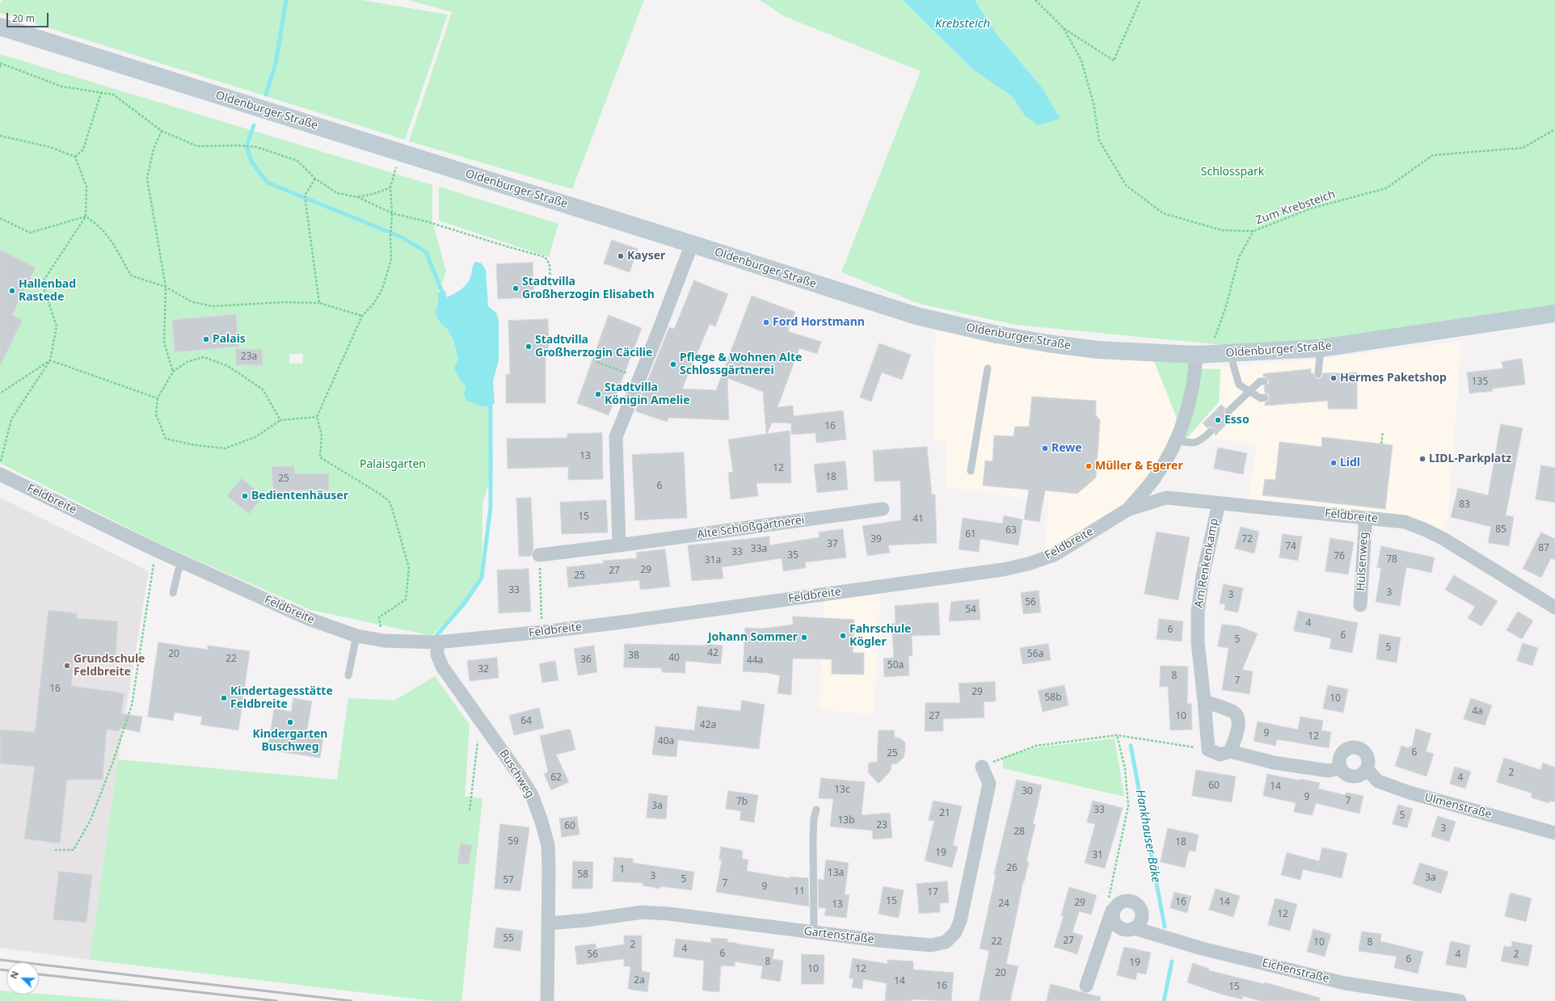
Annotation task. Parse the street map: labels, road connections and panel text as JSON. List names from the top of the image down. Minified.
{"streets":{"street":["Oldenburger Straße","Feldbreite","Alte Schloßgärtnerei","Hülsenweg","Am Renkenkamp","Buschweg","Ulmenstraße","Gartenstraße","Eichenstraße"],"path":["Zum Krebsteich"]},"crossings":[["Oldenburger Straße","Feldbreite"],["Feldbreite","Hülsenweg"],["Feldbreite","Am Renkenkamp"],["Feldbreite","Buschweg"],["Buschweg","Gartenstraße"]],"water":["Krebsteich","Hankhauser Bäke"],"parks":["Schlosspark","Palaisgarten"],"places":["Kayser","Stadtvilla Großherzogin Elisabeth","Hallenbad Rastede","Ford Horstmann","Palais","Stadtvilla Großherzogin Cäcilie","Pflege & Wohnen Alte Schlossgärtnerei","Hermes Paketshop","Stadtvilla Königin Amelie","Esso","Rewe","LIDL-Parkplatz","Lidl","Müller & Egerer","Bedientenhäuser","Fahrschule Kögler","Johann Sommer","Grundschule Feldbreite","Kindertagesstätte Feldbreite","Kindergarten Buschweg"],"house_numbers":["23a","135","16","13","12","18","25","6","83","15","41","85","63","61","39","72","37","74","87","33a","33","35","76","78","31a","29","27","25","33","3","3","56","54","4","6","6","5","5","42","20","56a","38","40","22","36","44a","50a","32","8","7","16","29","58b","10","4a","27","10","64","42a","9","12","40a","6","25","2","62","4","60","14","13c","30","9","7","7b","3a","33","21","5","13b","23","60","3","28","59","18","19","31","26","1","13a","58","3","3a","5","57","7","9","11","17","15","16","14","29","24","13","12","55","27","22","10","8","2","4","6","56","4","2","6","8","19","10","12","20","2a","14","16","15"],"scale_bar":"20 m","north":"top left"}
